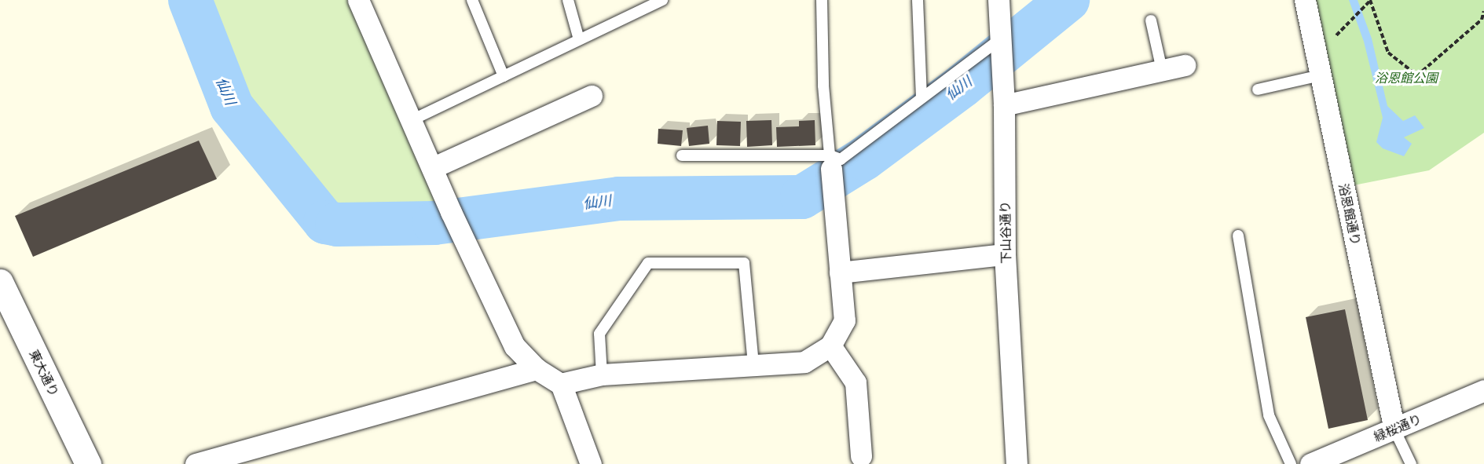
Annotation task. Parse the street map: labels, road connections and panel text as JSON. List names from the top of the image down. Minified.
{"streets":{"street":["浴恩館通り","下山谷通り","東大通り","緑桜通り"]},"crossings":[["浴恩館通り","緑桜通り"]],"water":["仙川"],"parks":["浴恩館公園"]}
